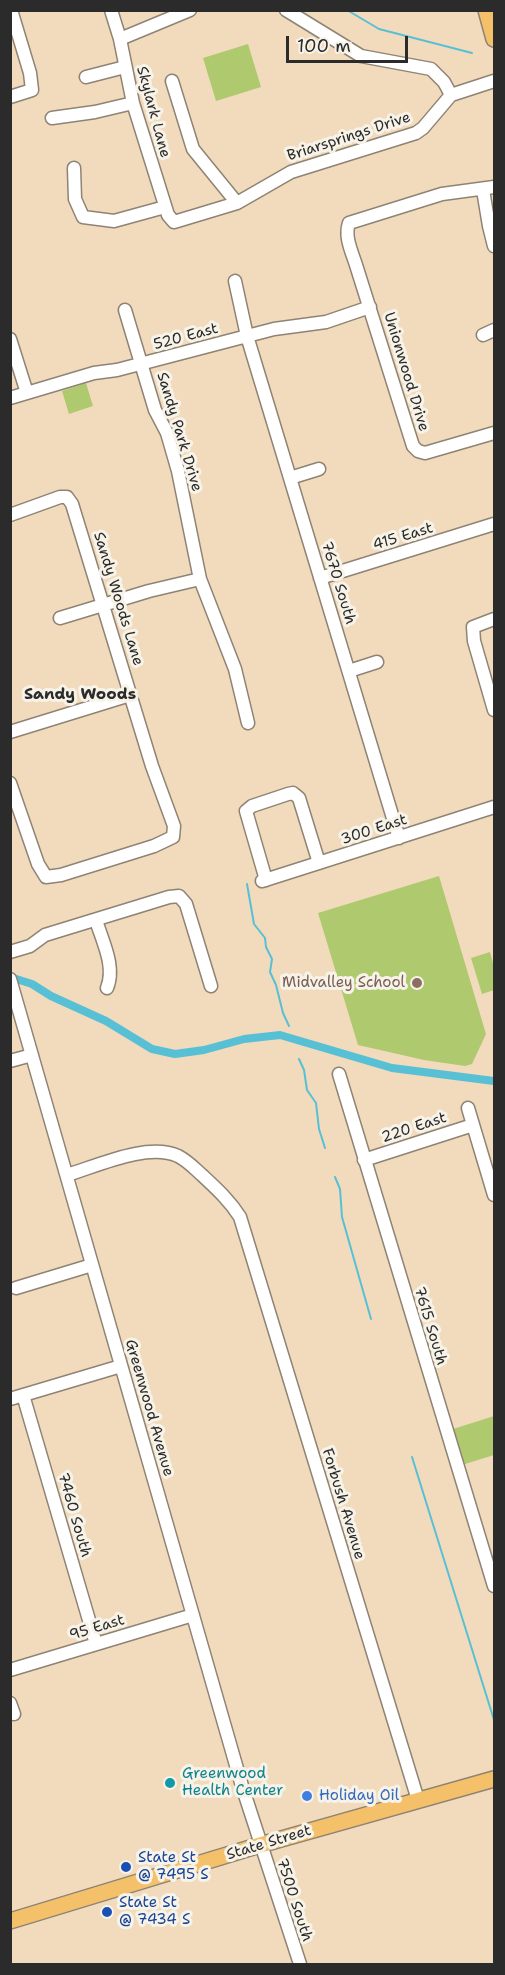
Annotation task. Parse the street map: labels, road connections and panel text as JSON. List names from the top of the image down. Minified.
{"streets":{"main road":["State Street"],"street":["Skylark Lane","Briarsprings Drive","520 East","Unionwood Drive","Sandy Park Drive","415 East","7670 South","Sandy Woods Lane","300 East","220 East","7615 South","Greenwood Avenue","Forbush Avenue","7460 South","95 East","7500 South"]},"crossings":[["Skylark Lane","Briarsprings Drive"],["520 East","Unionwood Drive"],["520 East","Sandy Park Drive"],["520 East","7670 South"],["415 East","7670 South"],["7670 South","300 East"],["220 East","7615 South"],["Greenwood Avenue","Forbush Avenue"],["Greenwood Avenue","95 East"],["Greenwood Avenue","State Street"],["Greenwood Avenue","7500 South"],["Forbush Avenue","State Street"],["7460 South","95 East"],["State Street","7500 South"]],"districts":["Sandy Woods"],"places":["Midvalley School","Greenwood Health Center","Holiday Oil","State St @ 7495 S","State St @ 7434 S"],"scale_bar":"100 m"}
